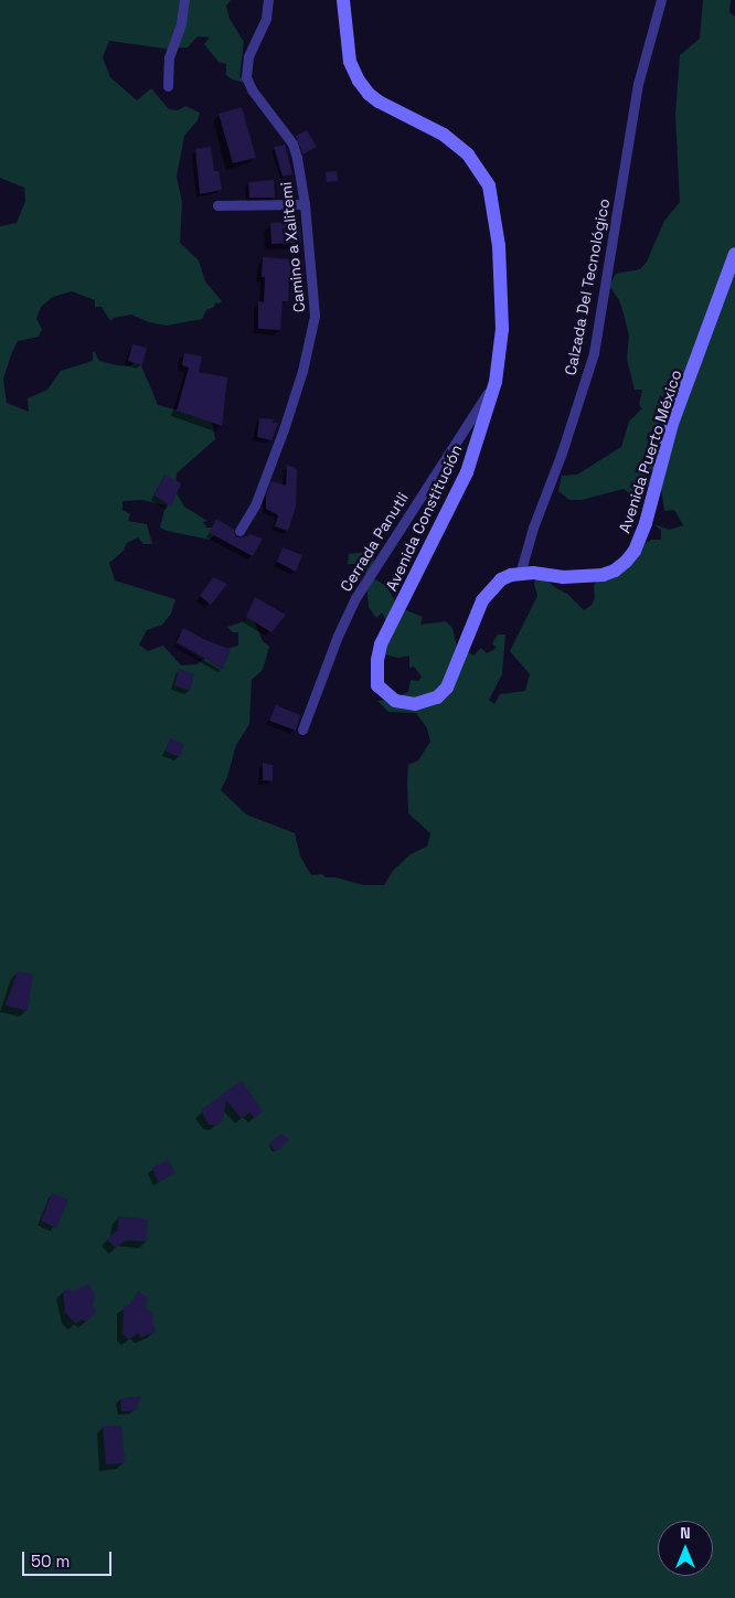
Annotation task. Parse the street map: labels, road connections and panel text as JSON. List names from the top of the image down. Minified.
{"streets":{"main road":["Avenida Puerto México","Avenida Constitución"],"street":["Camino a Xalitemi","Calzada Del Tecnológico","Cerrada Panutli"]},"crossings":[["Calzada Del Tecnológico","Avenida Constitución"],["Avenida Puerto México","Avenida Constitución"],["Avenida Constitución","Cerrada Panutli"]],"scale_bar":"50 m","north":"top"}
